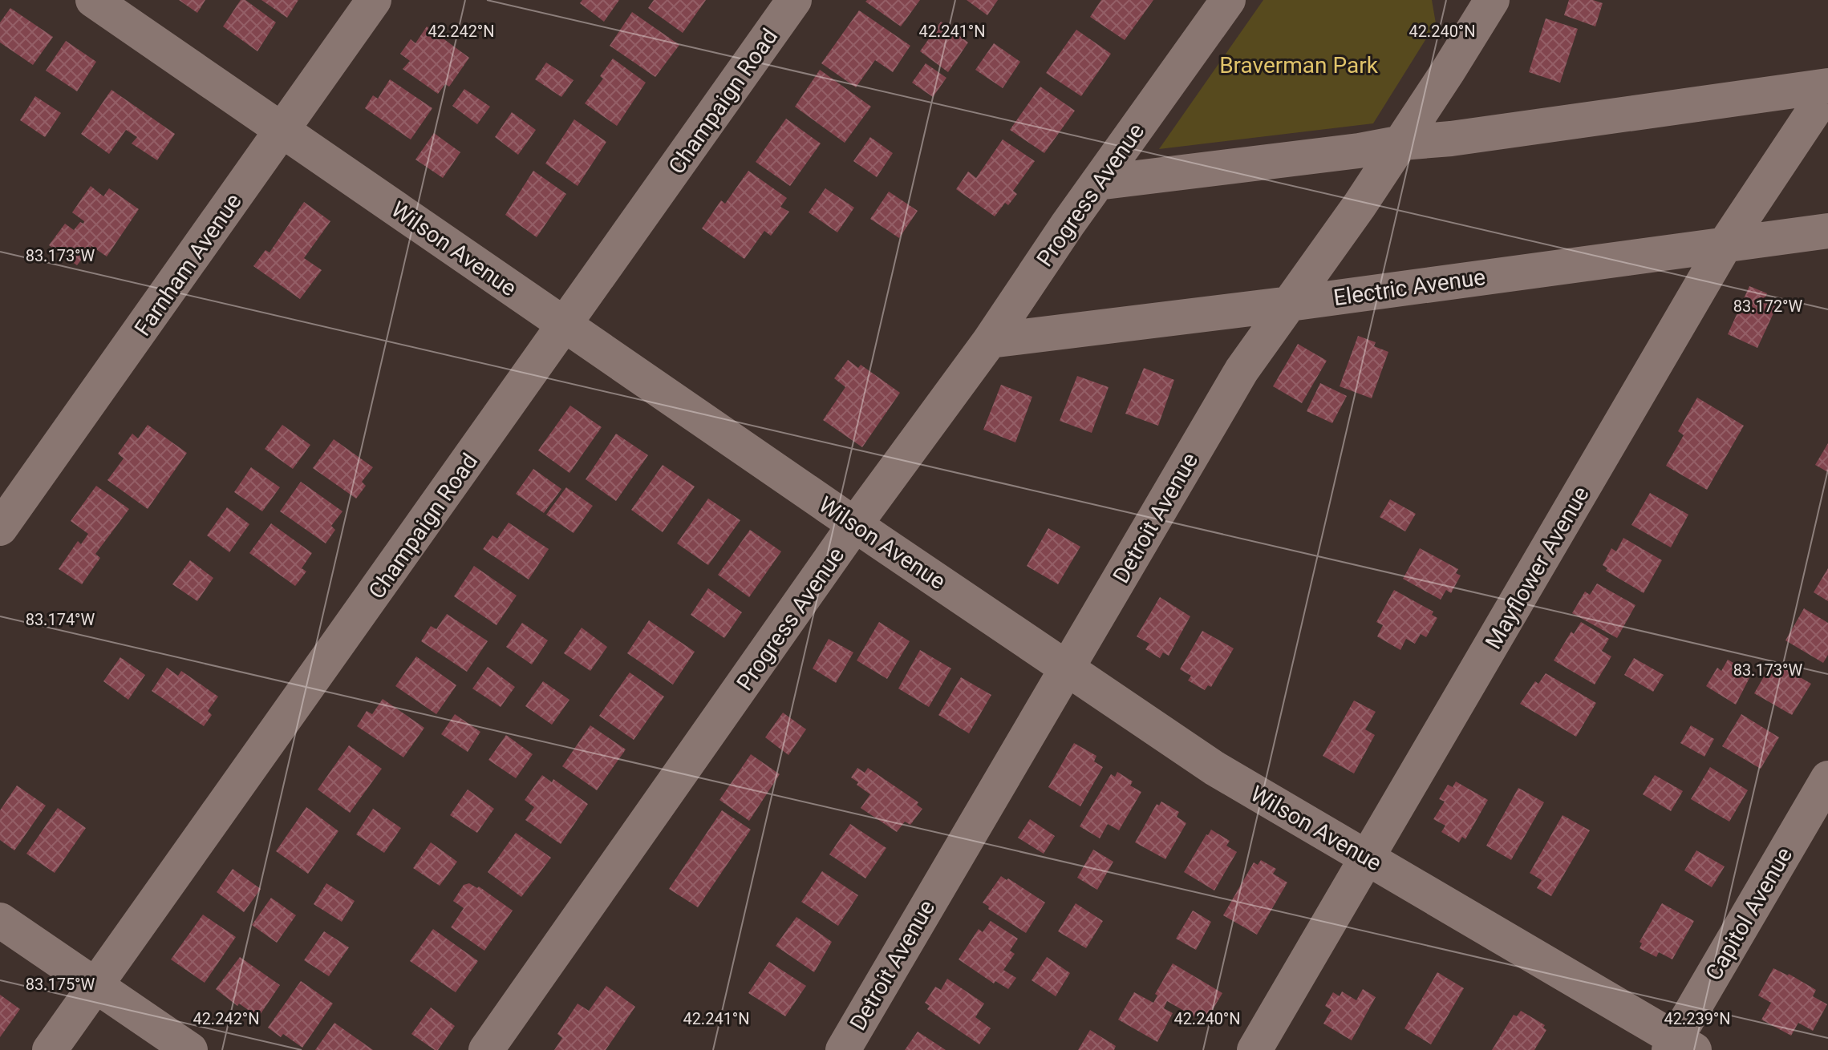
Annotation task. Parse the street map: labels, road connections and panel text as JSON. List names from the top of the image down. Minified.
{"streets":{"street":["Champaign Road","Progress Avenue","Wilson Avenue","Farnham Avenue","Electric Avenue","Detroit Avenue","Mayflower Avenue","Capitol Avenue"]},"crossings":[["Champaign Road","Wilson Avenue"],["Progress Avenue","Wilson Avenue"],["Progress Avenue","Electric Avenue"],["Wilson Avenue","Farnham Avenue"],["Wilson Avenue","Detroit Avenue"],["Wilson Avenue","Mayflower Avenue"],["Wilson Avenue","Capitol Avenue"],["Electric Avenue","Detroit Avenue"],["Electric Avenue","Mayflower Avenue"]],"parks":["Braverman Park"],"coordinates":["42.242°N","42.241°N","42.240°N","83.173°W","83.172°W","83.174°W","83.175°W","42.239°N"]}
